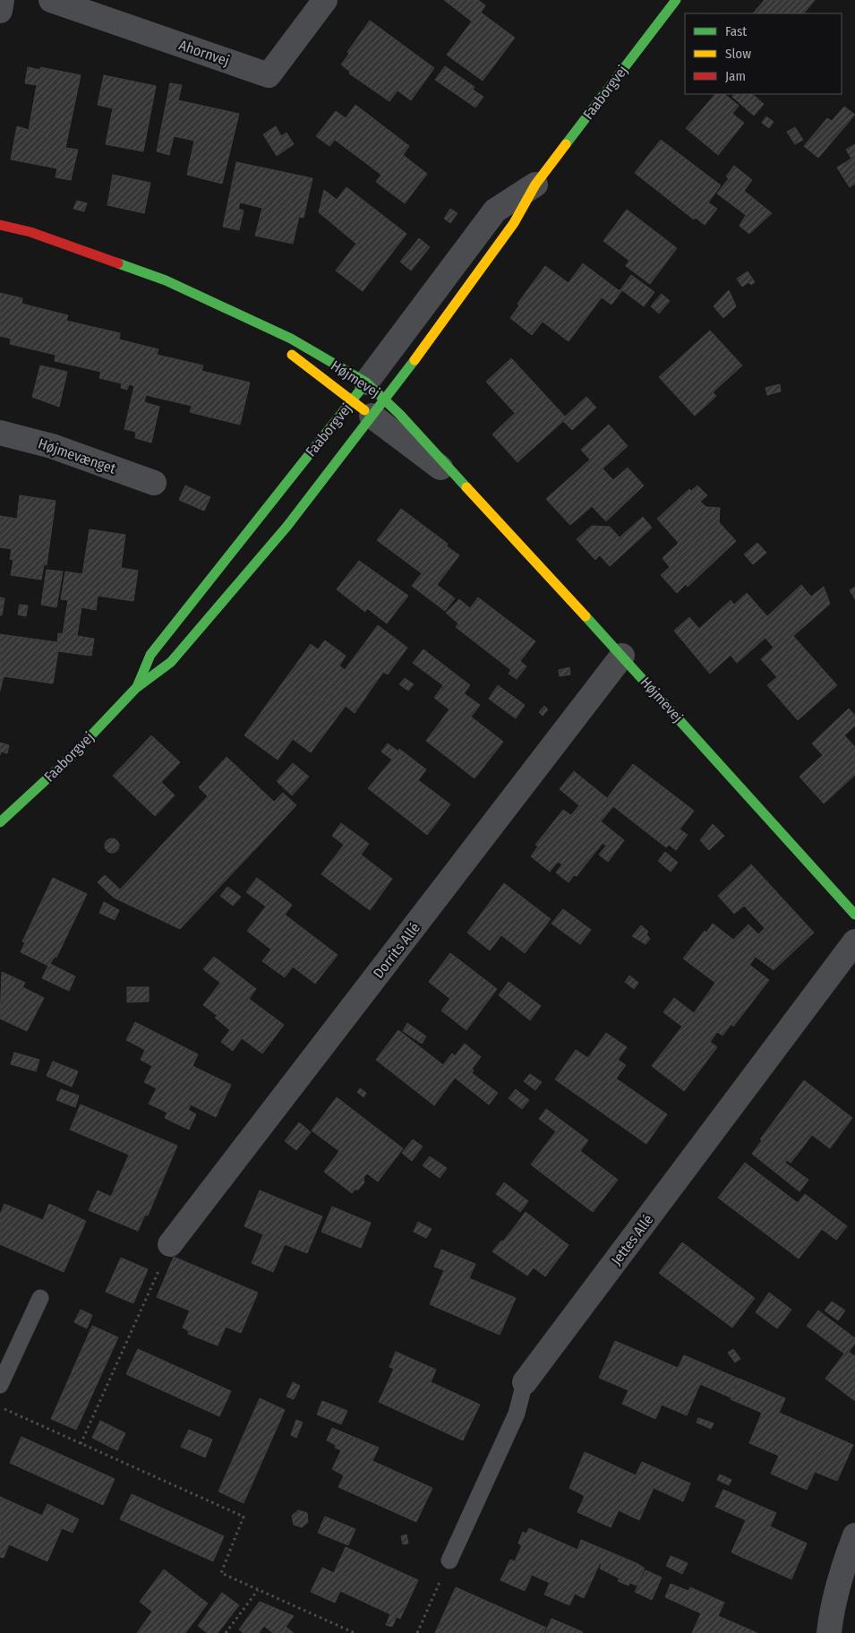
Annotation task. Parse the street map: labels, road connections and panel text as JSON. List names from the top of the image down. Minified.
{"streets":{"street":["Ahornvej","Faaborgvej","Højmevej","Højmevænget","Dorrits Allé","Jettes Allé"]},"crossings":[["Faaborgvej","Højmevej"],["Højmevej","Dorrits Allé"]],"legend":["Fast","Slow","Jam"]}
